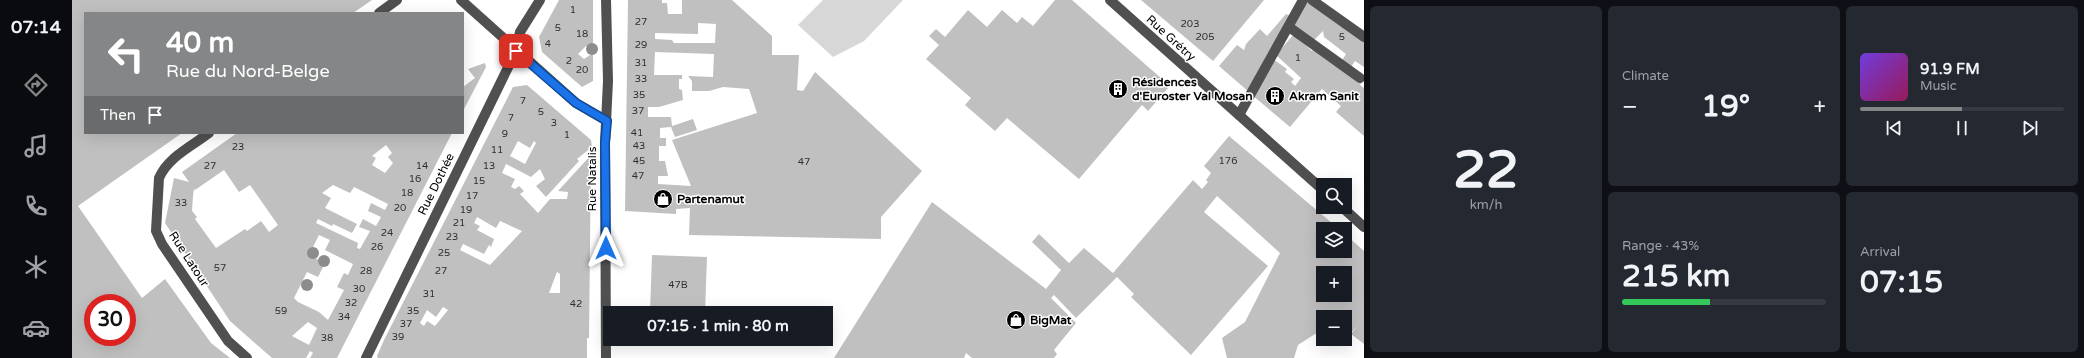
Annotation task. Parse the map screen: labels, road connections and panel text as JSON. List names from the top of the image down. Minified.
{"streets":{"street":["Rue Grétry","Rue Natalis","Rue Dothée","Rue Latour"]},"places":{"building":["Résidences d'Euroster Val Mosan","Akram Sanit"],"shop":["Partenamut","BigMat"]},"house_numbers":["1","27","203","5","18","205","5","4","29","1","2","31","20","33","35","7","37","5","7","3","41","9","1","43","23","11","45","176","47","27","14","13","47","16","15","18","17","33","20","19","21","24","23","26","25","57","28","27","47B","30","31","32","42","59","35","34","37","39","38"],"page":{"tabs":"07:14","tile":[["22","km/h"],"Climate",["Range · 43%","215 km"],["Arrival","07:15"]],"turn":["40 m","Rue du Nord-Belge"],"song":["91.9 FM","Music"],"heat":["−","19°","+"],"then":"Then","map_buttons":["+","−"],"limit":"30","trip":"07:15 · 1 min · 80 m"}}
